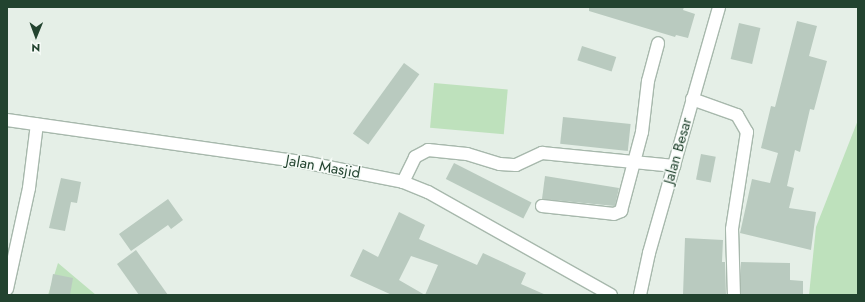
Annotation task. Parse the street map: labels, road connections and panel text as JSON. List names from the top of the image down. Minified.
{"streets":{"street":["Jalan Besar","Jalan Masjid"]},"north":"bottom"}
